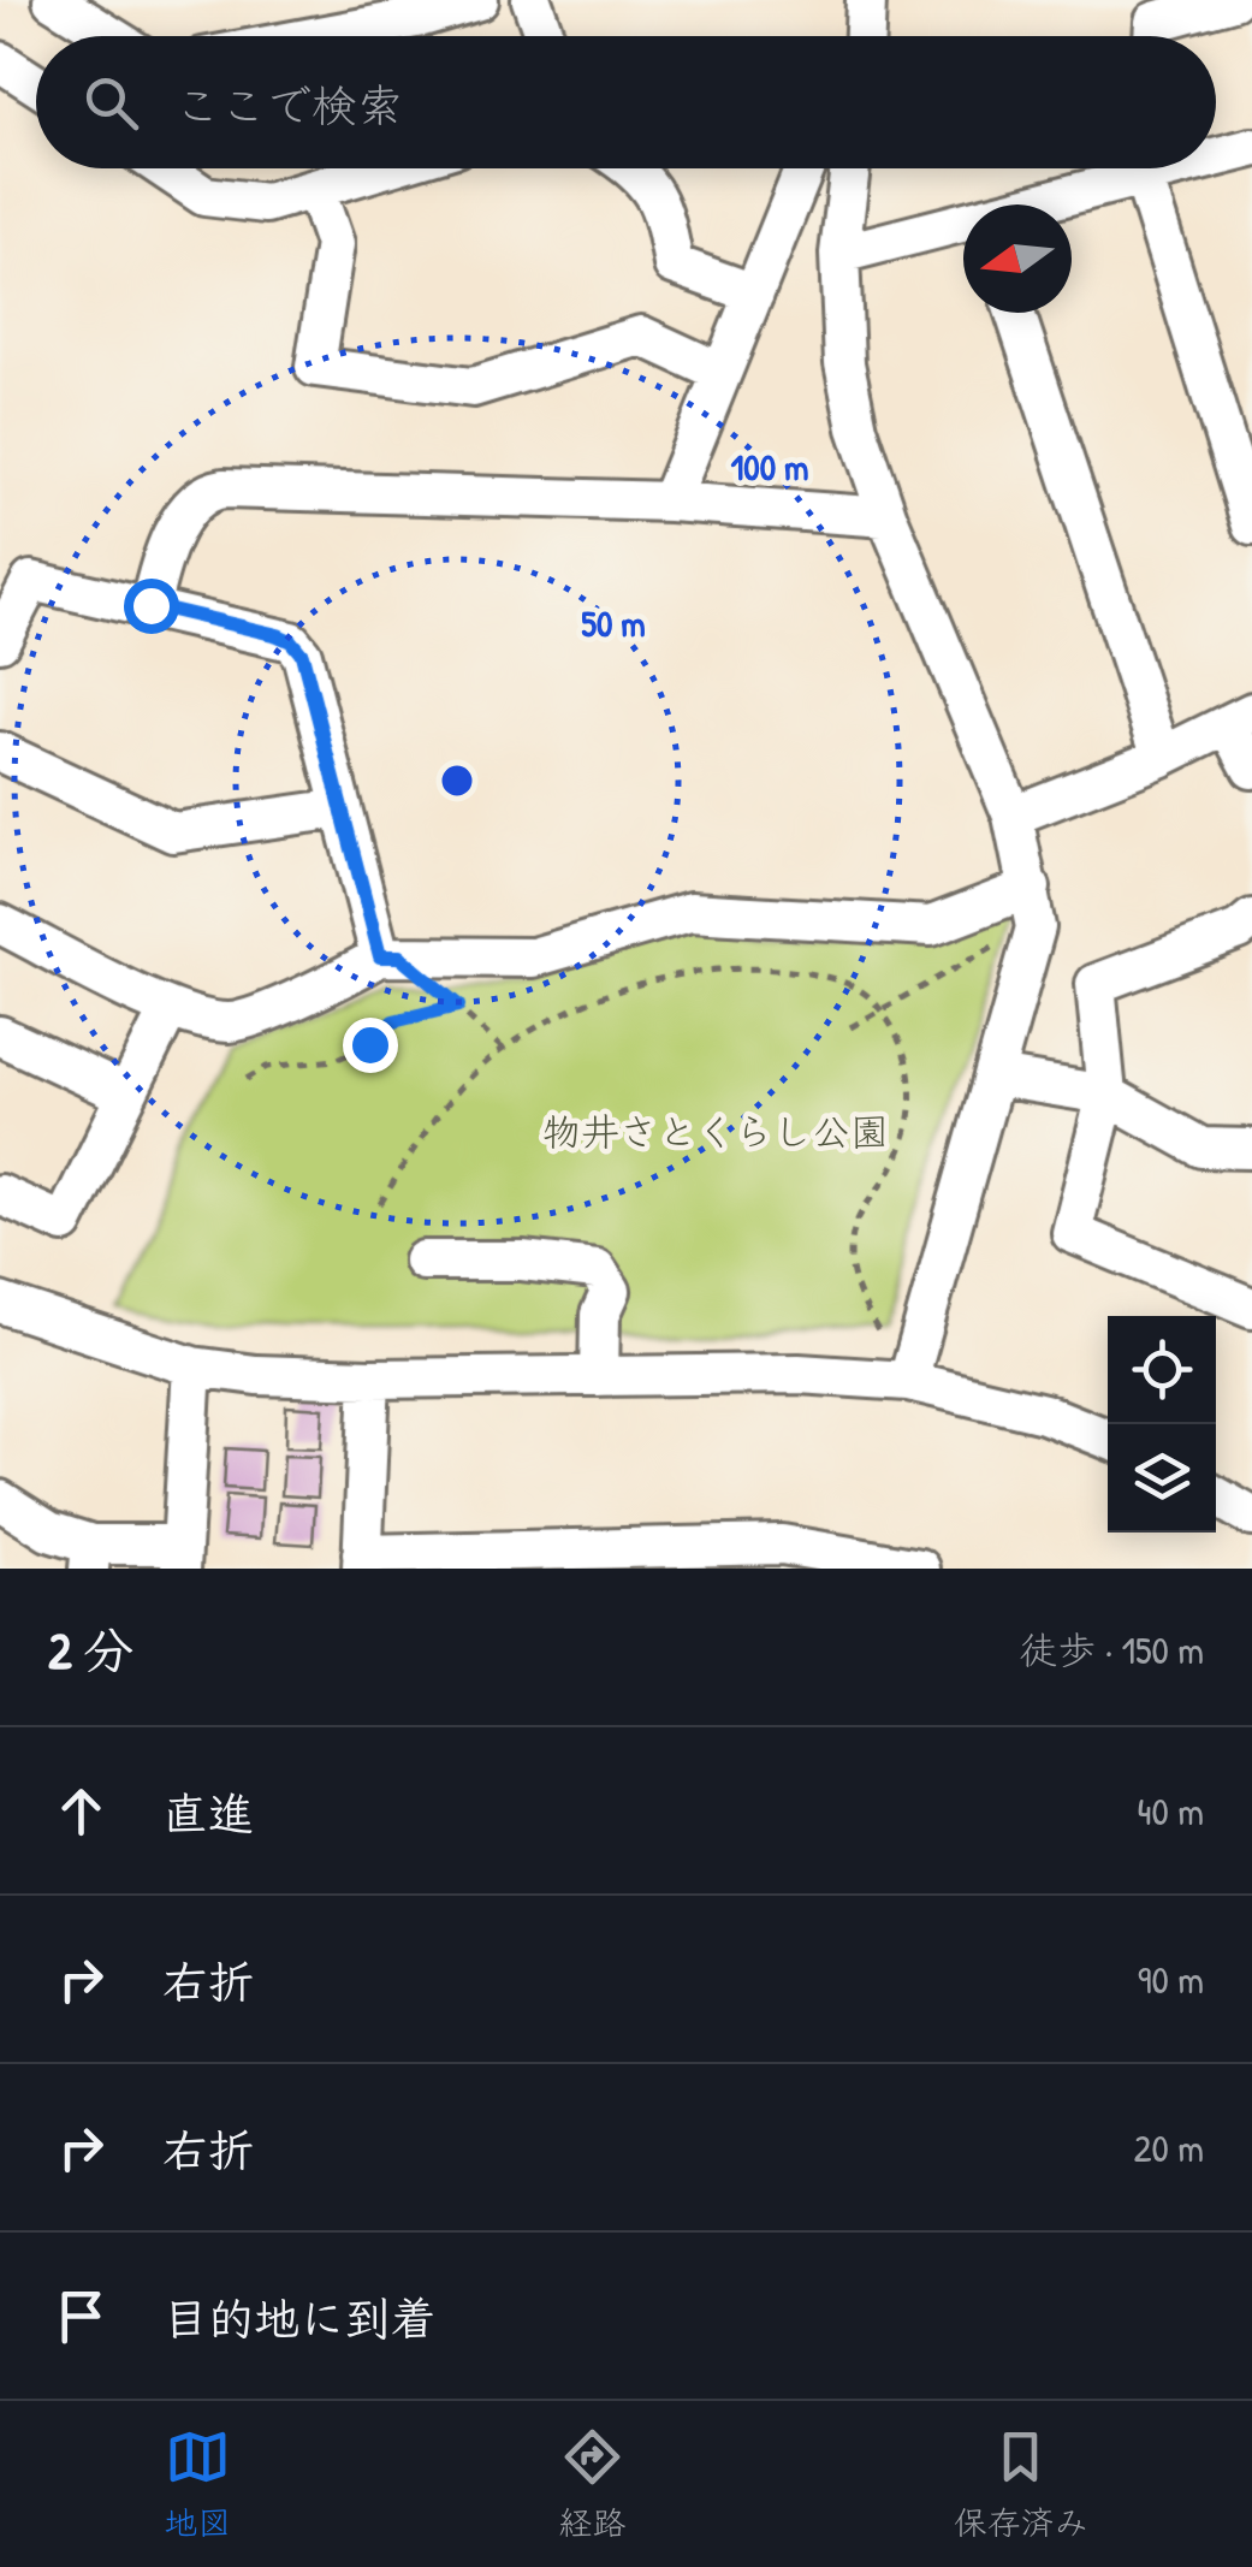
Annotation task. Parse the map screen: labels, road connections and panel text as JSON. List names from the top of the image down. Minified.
{"parks":["物井さとくらし公園"],"north":"left","page":{"search":"ここで検索","heading":["2 分","徒歩 · 150 m"],"list":[["直進","40 m"],["右折","90 m"],["右折","20 m"],"目的地に到着"],"nav":["地図","経路","保存済み"]},"rings":["100 m","50 m"]}
